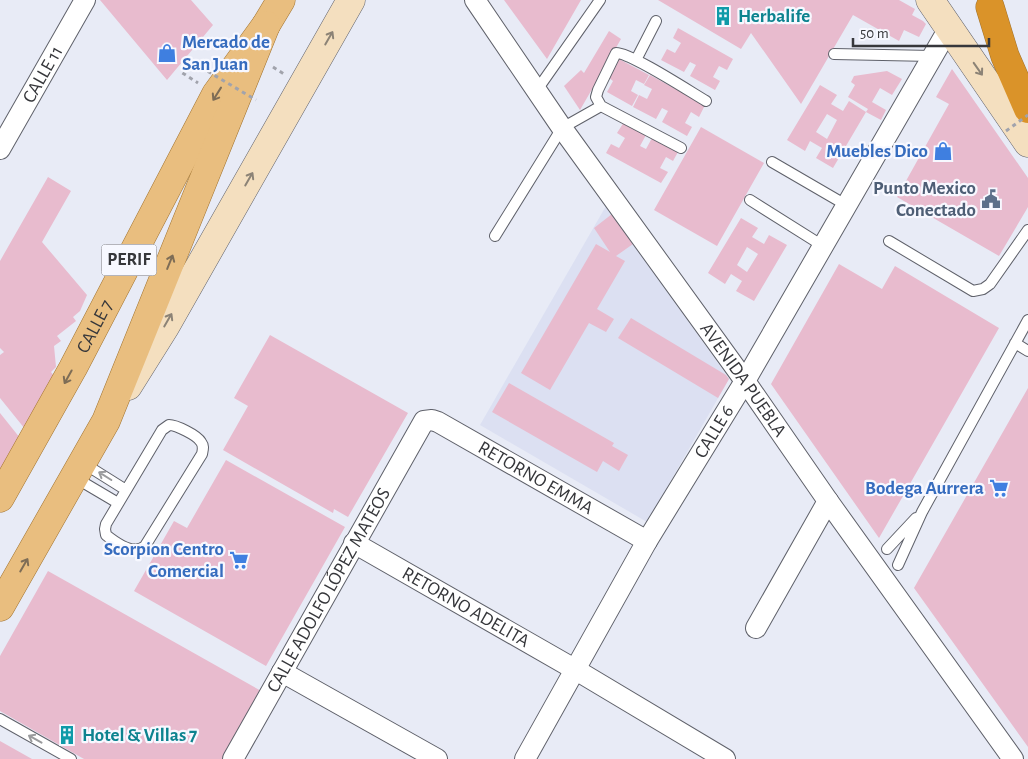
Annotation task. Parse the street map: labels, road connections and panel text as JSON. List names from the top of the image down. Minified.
{"streets":{"main road":["PERIF","CALLE 7"],"street":["CALLE 11","AVENIDA PUEBLA","CALLE 6","RETORNO EMMA","CALLE ADOLFO LÓPEZ MATEOS","RETORNO ADELITA"]},"crossings":[["AVENIDA PUEBLA","CALLE 6"],["CALLE 6","RETORNO EMMA"],["CALLE 6","RETORNO ADELITA"],["RETORNO EMMA","CALLE ADOLFO LÓPEZ MATEOS"],["CALLE ADOLFO LÓPEZ MATEOS","RETORNO ADELITA"]],"places":{"building":["Herbalife","Hotel & Villas 7"],"shop":["Mercado de San Juan","Muebles Dico"],"public building":["Punto Mexico Conectado"],"supermarket":["Bodega Aurrera","Scorpion Centro Comercial"]},"scale_bar":"50 m"}
